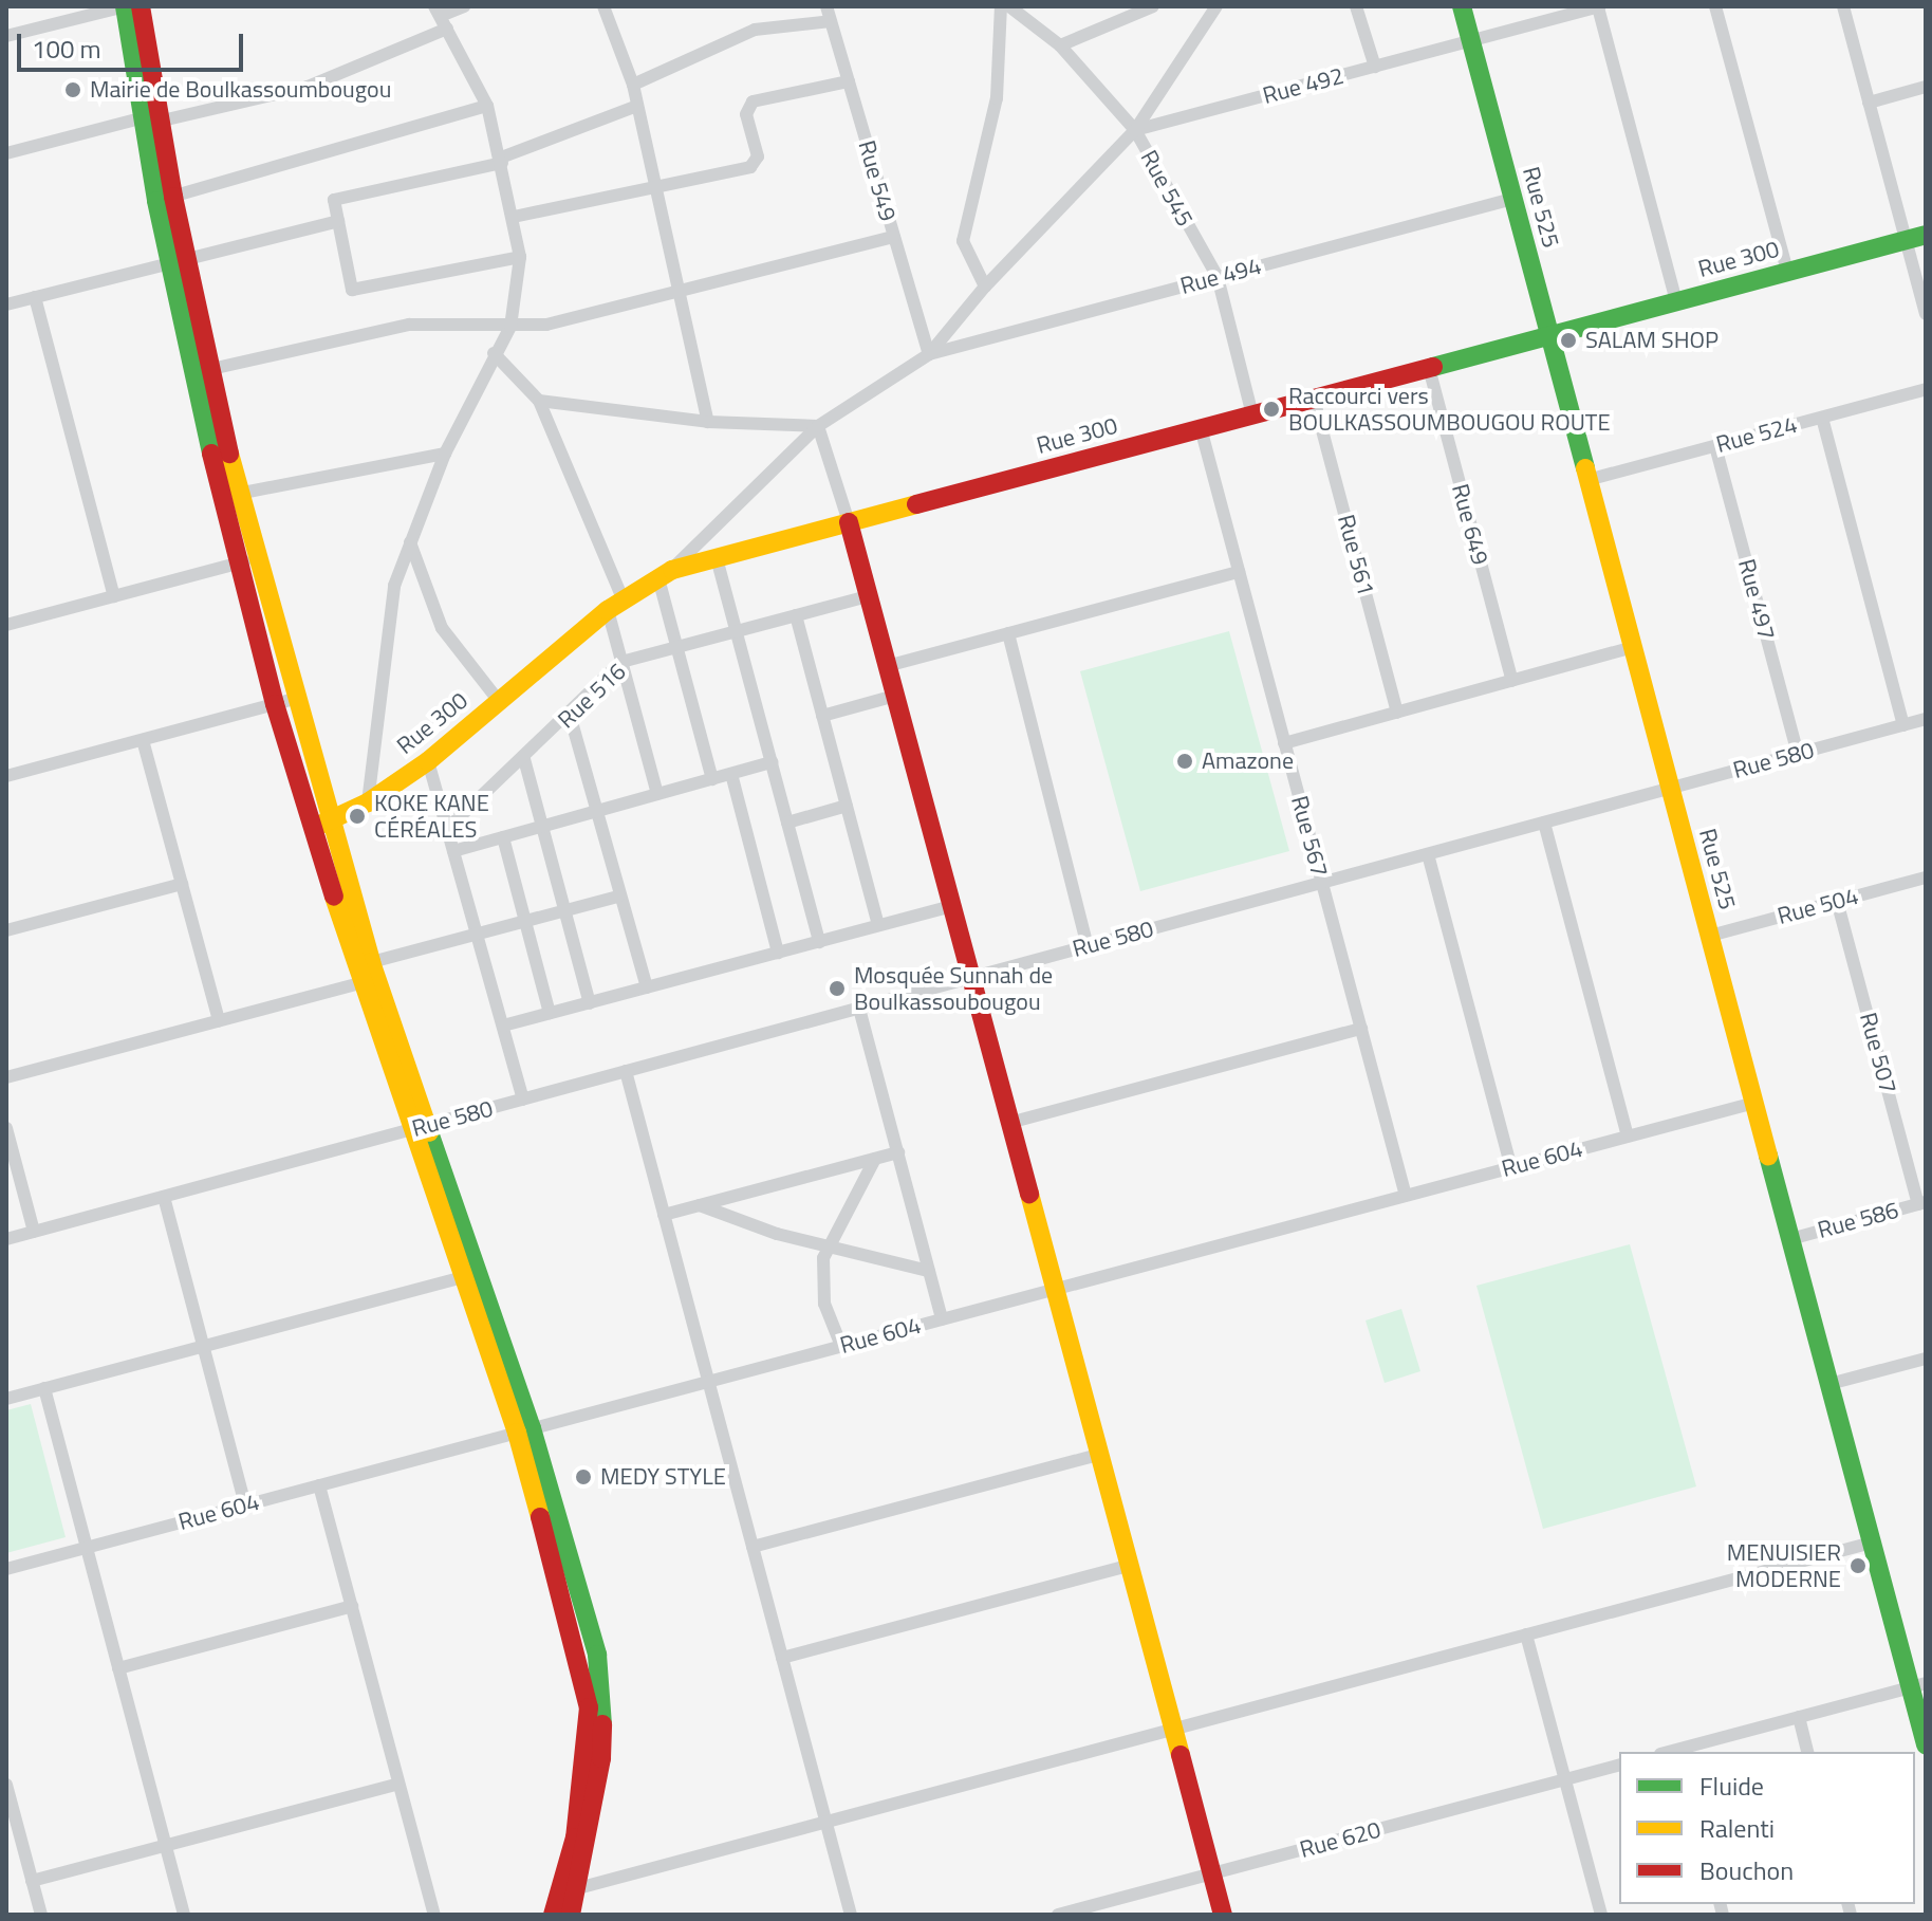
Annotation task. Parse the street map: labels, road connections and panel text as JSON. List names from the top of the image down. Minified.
{"streets":{"street":["Rue 492","Rue 549","Rue 545","Rue 525","Rue 300","Rue 494","Rue 524","Rue 649","Rue 561","Rue 497","Rue 516","Rue 580","Rue 567","Rue 504","Rue 507","Rue 604","Rue 586","Rue 620"]},"crossings":[["Rue 492","Rue 545"],["Rue 492","Rue 525"],["Rue 549","Rue 494"],["Rue 545","Rue 300"],["Rue 545","Rue 494"],["Rue 525","Rue 300"],["Rue 525","Rue 494"],["Rue 525","Rue 524"],["Rue 525","Rue 580"],["Rue 525","Rue 504"],["Rue 525","Rue 604"],["Rue 525","Rue 586"],["Rue 300","Rue 649"],["Rue 300","Rue 561"],["Rue 300","Rue 567"],["Rue 524","Rue 497"],["Rue 497","Rue 580"],["Rue 580","Rue 567"],["Rue 567","Rue 604"],["Rue 504","Rue 507"],["Rue 507","Rue 586"]],"places":["Mairie de Boulkassoumbougou","SALAM SHOP","Raccourci vers BOULKASSOUMBOUGOU ROUTE","Amazone","KOKE KANE CÉRÉALES","Mosquée Sunnah de Boulkassoubougou","MEDY STYLE","MENUISIER MODERNE"],"legend":["Fluide","Ralenti","Bouchon"],"scale_bar":"100 m"}
